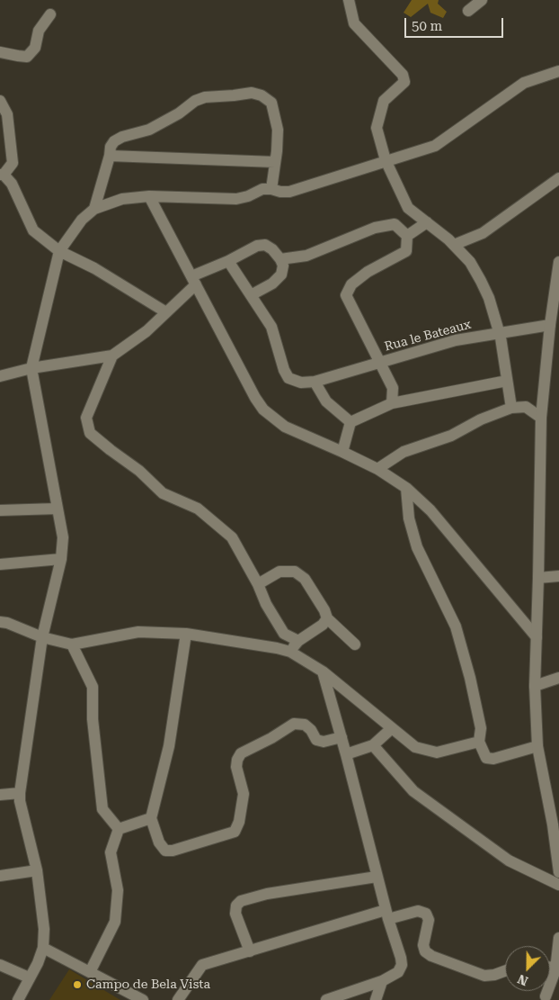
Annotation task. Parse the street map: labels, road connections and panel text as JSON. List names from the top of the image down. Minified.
{"streets":{"street":["Rua le Bateaux"]},"places":["Campo de Bela Vista"],"scale_bar":"50 m","north":"bottom left"}
